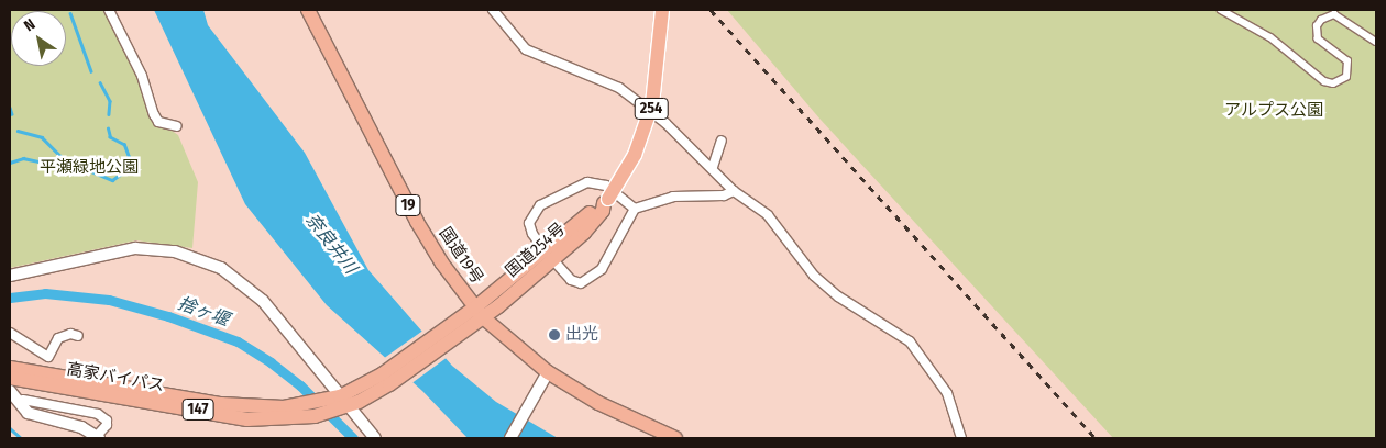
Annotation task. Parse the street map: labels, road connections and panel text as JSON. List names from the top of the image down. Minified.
{"streets":{"highway":["254","19","国道254号","国道19号","高家バイパス","147"]},"crossings":[["国道254号","国道19号"],["国道254号","高家バイパス"],["国道19号","高家バイパス"]],"water":["奈良井川","捨ヶ堰"],"parks":["アルプス公園","平瀬緑地公園"],"places":["出光"],"north":"top left"}
